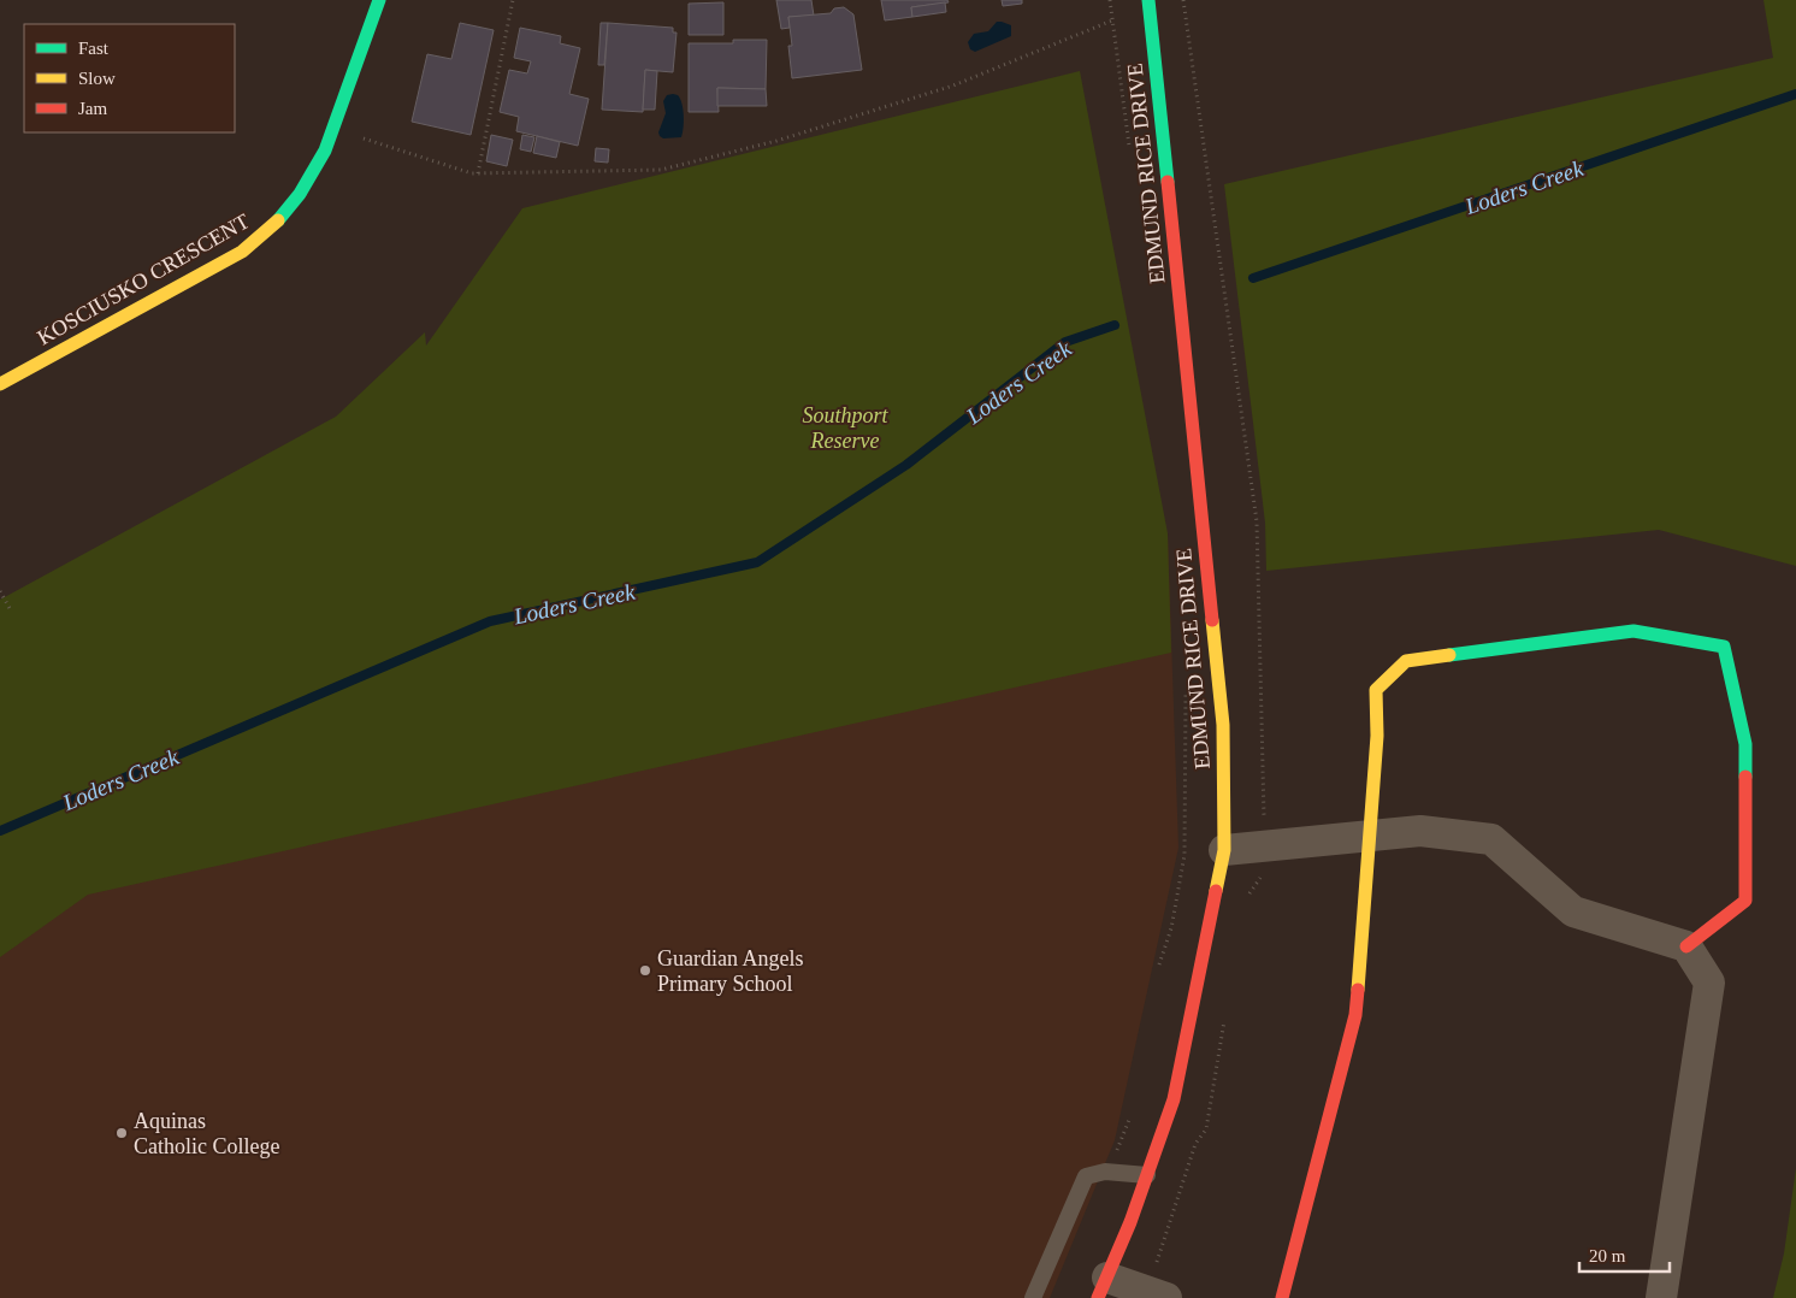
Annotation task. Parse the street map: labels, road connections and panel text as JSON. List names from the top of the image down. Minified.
{"streets":{"street":["EDMUND RICE DRIVE","KOSCIUSKO CRESCENT"]},"water":["Loders Creek"],"parks":["Southport Reserve"],"places":["Guardian Angels Primary School","Aquinas Catholic College"],"legend":["Fast","Slow","Jam"],"scale_bar":"20 m"}
